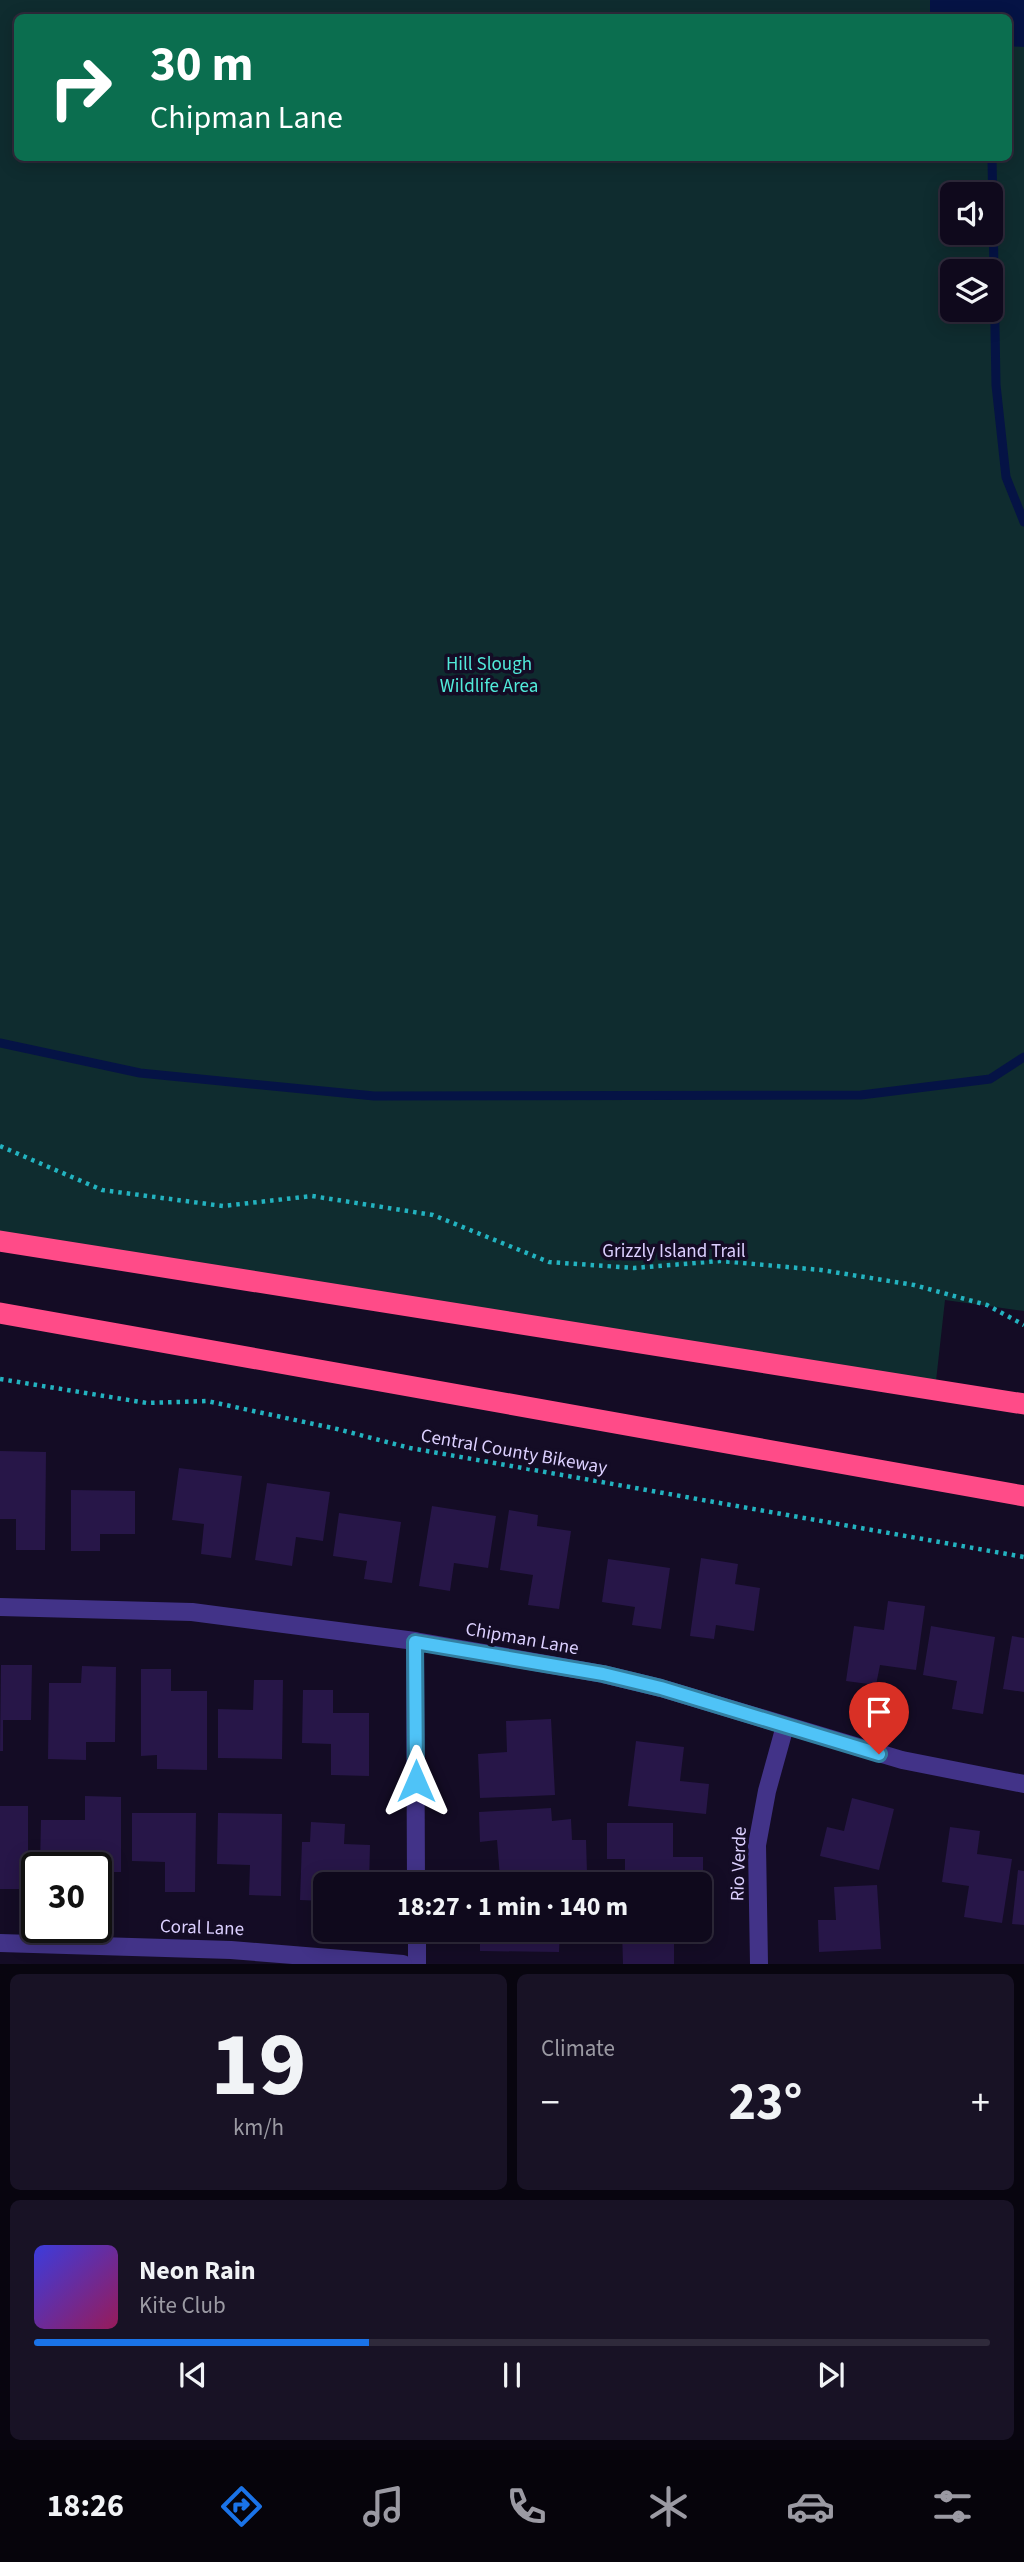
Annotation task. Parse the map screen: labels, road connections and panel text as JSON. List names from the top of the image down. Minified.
{"streets":{"street":["Chipman Lane","Rio Verde","Coral Lane"],"path":["Grizzly Island Trail","Central County Bikeway"]},"crossings":[["Chipman Lane","Rio Verde"]],"parks":["Hill Slough Wildlife Area"],"page":{"turn":["30 m","Chipman Lane"],"limit":"30","trip":"18:27 · 1 min · 140 m","tile":[["19","km/h"],"Climate"],"heat":["−","23°","+"],"song":["Neon Rain","Kite Club"],"tabs":"18:26"}}
